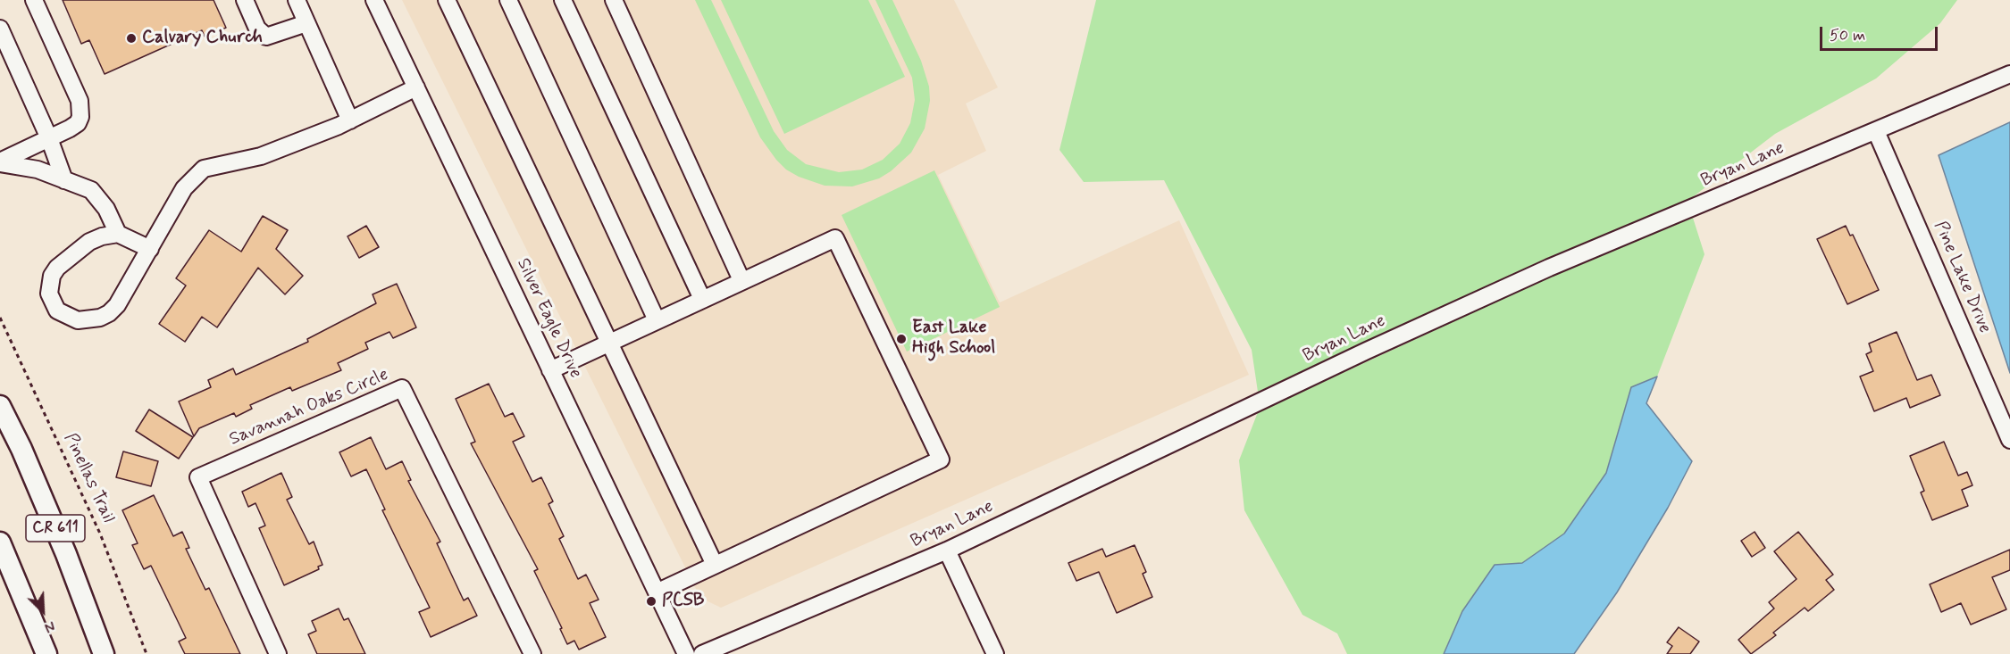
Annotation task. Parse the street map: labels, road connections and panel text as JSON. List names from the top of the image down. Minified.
{"streets":{"main road":["CR 611"],"street":["Bryan Lane","Pine Lake Drive","Silver Eagle Drive","Savannah Oaks Circle"],"path":["Pinellas Trail"]},"crossings":[["Bryan Lane","Pine Lake Drive"]],"places":["Calvary Church","East Lake High School","PCSB"],"scale_bar":"50 m","north":"bottom right"}
